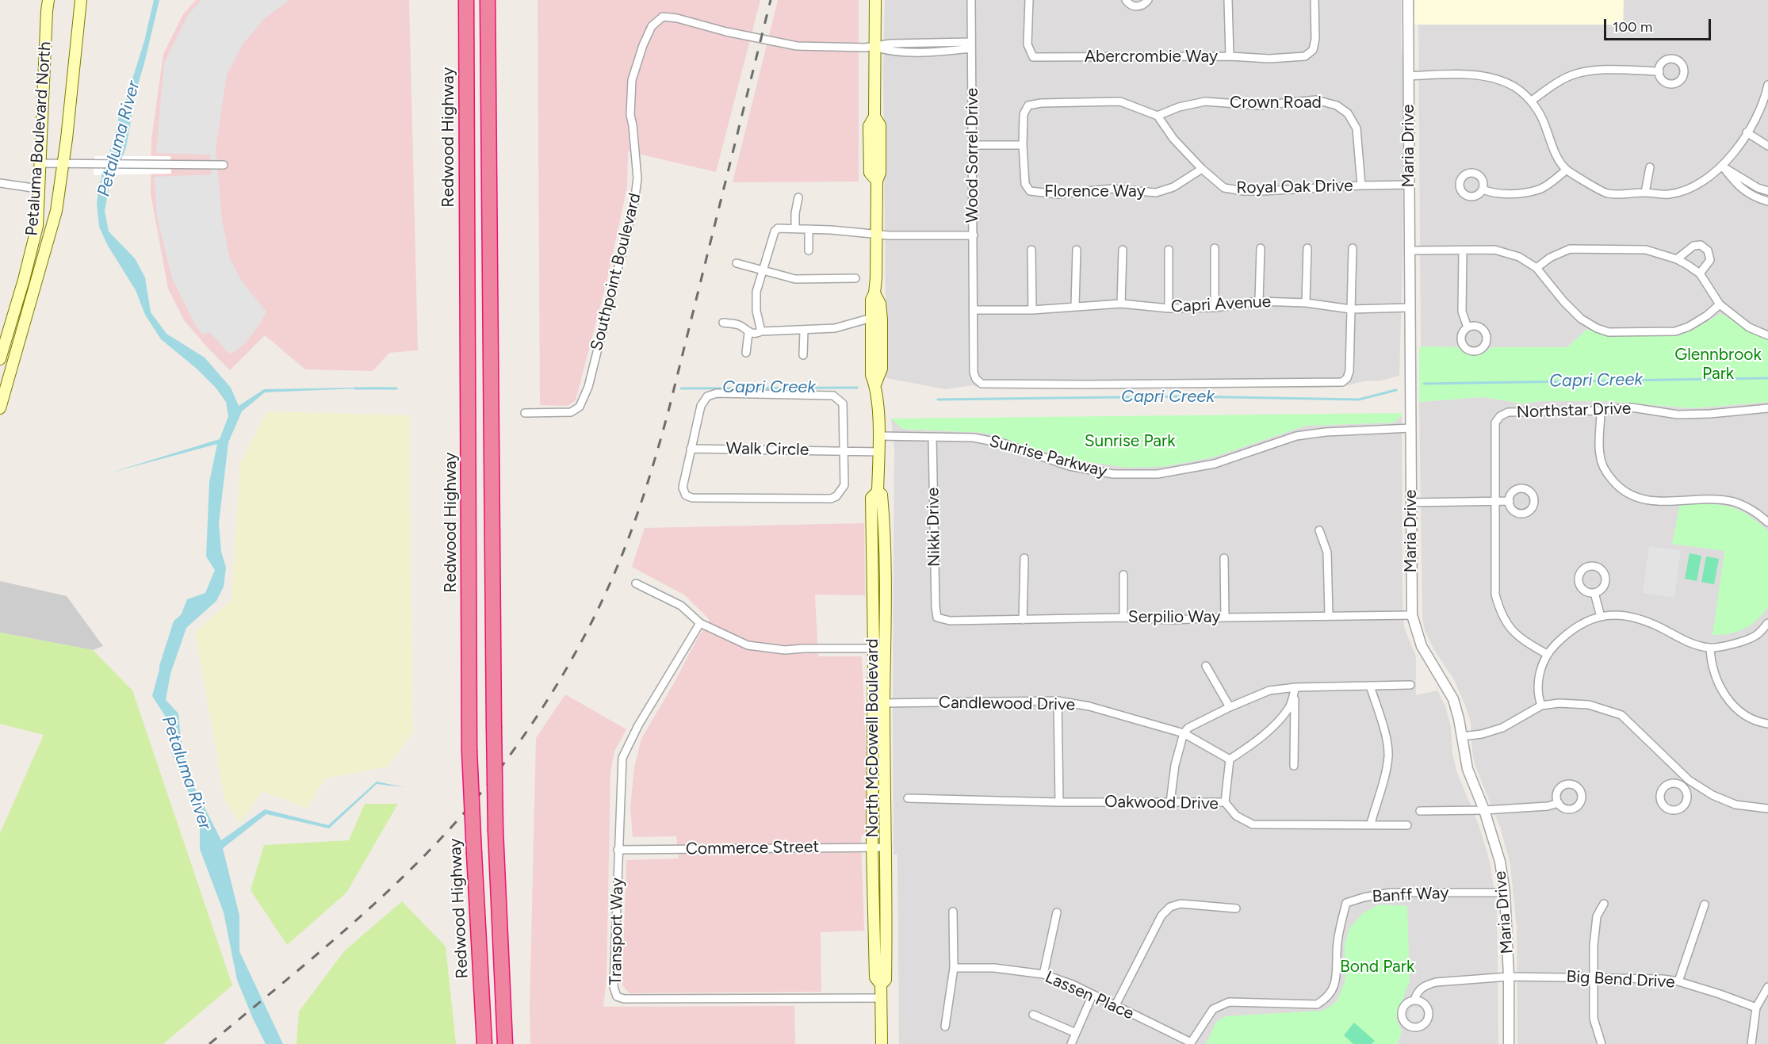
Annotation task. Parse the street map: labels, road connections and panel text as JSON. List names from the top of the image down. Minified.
{"streets":{"highway":["Redwood Highway"],"main road":["Petaluma Boulevard North","North McDowell Boulevard"],"street":["Abercrombie Way","Crown Road","Maria Drive","Wood Sorrel Drive","Royal Oak Drive","Florence Way","Southpoint Boulevard","Capri Avenue","Northstar Drive","Walk Circle","Sunrise Parkway","Nikki Drive","Serpilio Way","Candlewood Drive","Oakwood Drive","Commerce Street","Banff Way","Transport Way","Big Bend Drive","Lassen Place"]},"crossings":[["Crown Road","Royal Oak Drive"],["Maria Drive","Royal Oak Drive"],["Maria Drive","Capri Avenue"],["Maria Drive","Sunrise Parkway"],["Maria Drive","Serpilio Way"],["Maria Drive","Banff Way"],["Maria Drive","Big Bend Drive"],["Wood Sorrel Drive","Southpoint Boulevard"],["Wood Sorrel Drive","Capri Avenue"],["Royal Oak Drive","Florence Way"],["Southpoint Boulevard","North McDowell Boulevard"],["Walk Circle","North McDowell Boulevard"],["Sunrise Parkway","Nikki Drive"],["Sunrise Parkway","North McDowell Boulevard"],["Nikki Drive","Serpilio Way"],["Candlewood Drive","North McDowell Boulevard"],["North McDowell Boulevard","Commerce Street"],["North McDowell Boulevard","Transport Way"],["Commerce Street","Transport Way"],["Banff Way","Lassen Place"]],"water":["Petaluma River","Capri Creek"],"parks":["Glennbrook Park","Sunrise Park","Bond Park"],"scale_bar":"100 m"}
